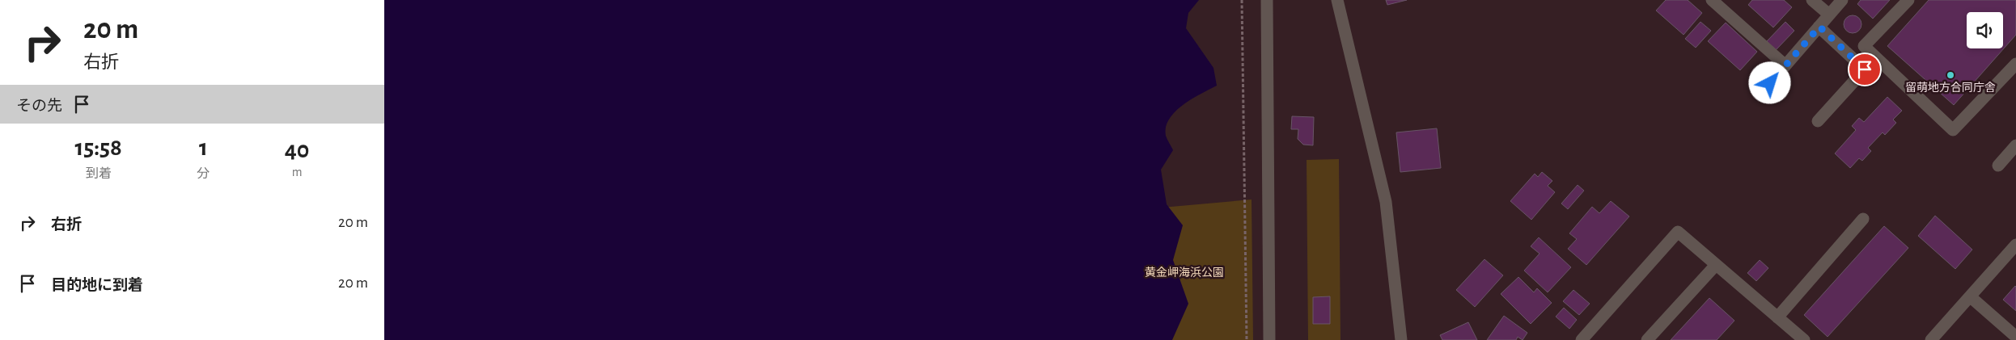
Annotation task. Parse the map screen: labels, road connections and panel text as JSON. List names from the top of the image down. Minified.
{"parks":["黄金岬海浜公園"],"places":["留萌地方合同庁舎"],"page":{"turn":["20 m","右折"],"then":"その先","eta":["15:58","到着","1","分","40","m"],"list":[{"name":"右折","value":"20 m"},{"name":"目的地に到着","value":"20 m"}]}}
